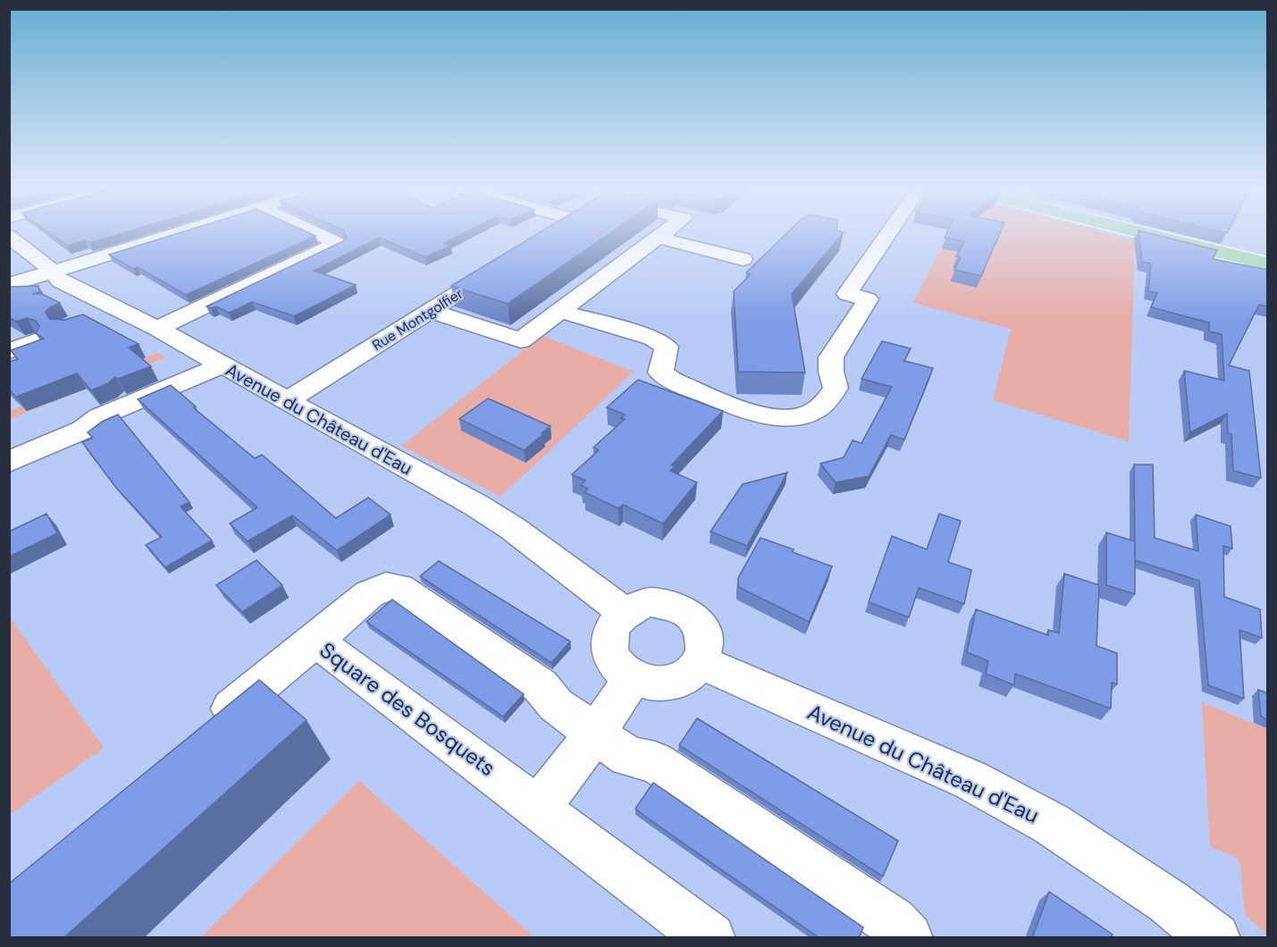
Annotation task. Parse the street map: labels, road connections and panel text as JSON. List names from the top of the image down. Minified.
{"streets":{"street":["Rue Montgolfier","Avenue du Château d'Eau","Square des Bosquets"]},"crossings":[["Rue Montgolfier","Avenue du Château d'Eau"]]}
